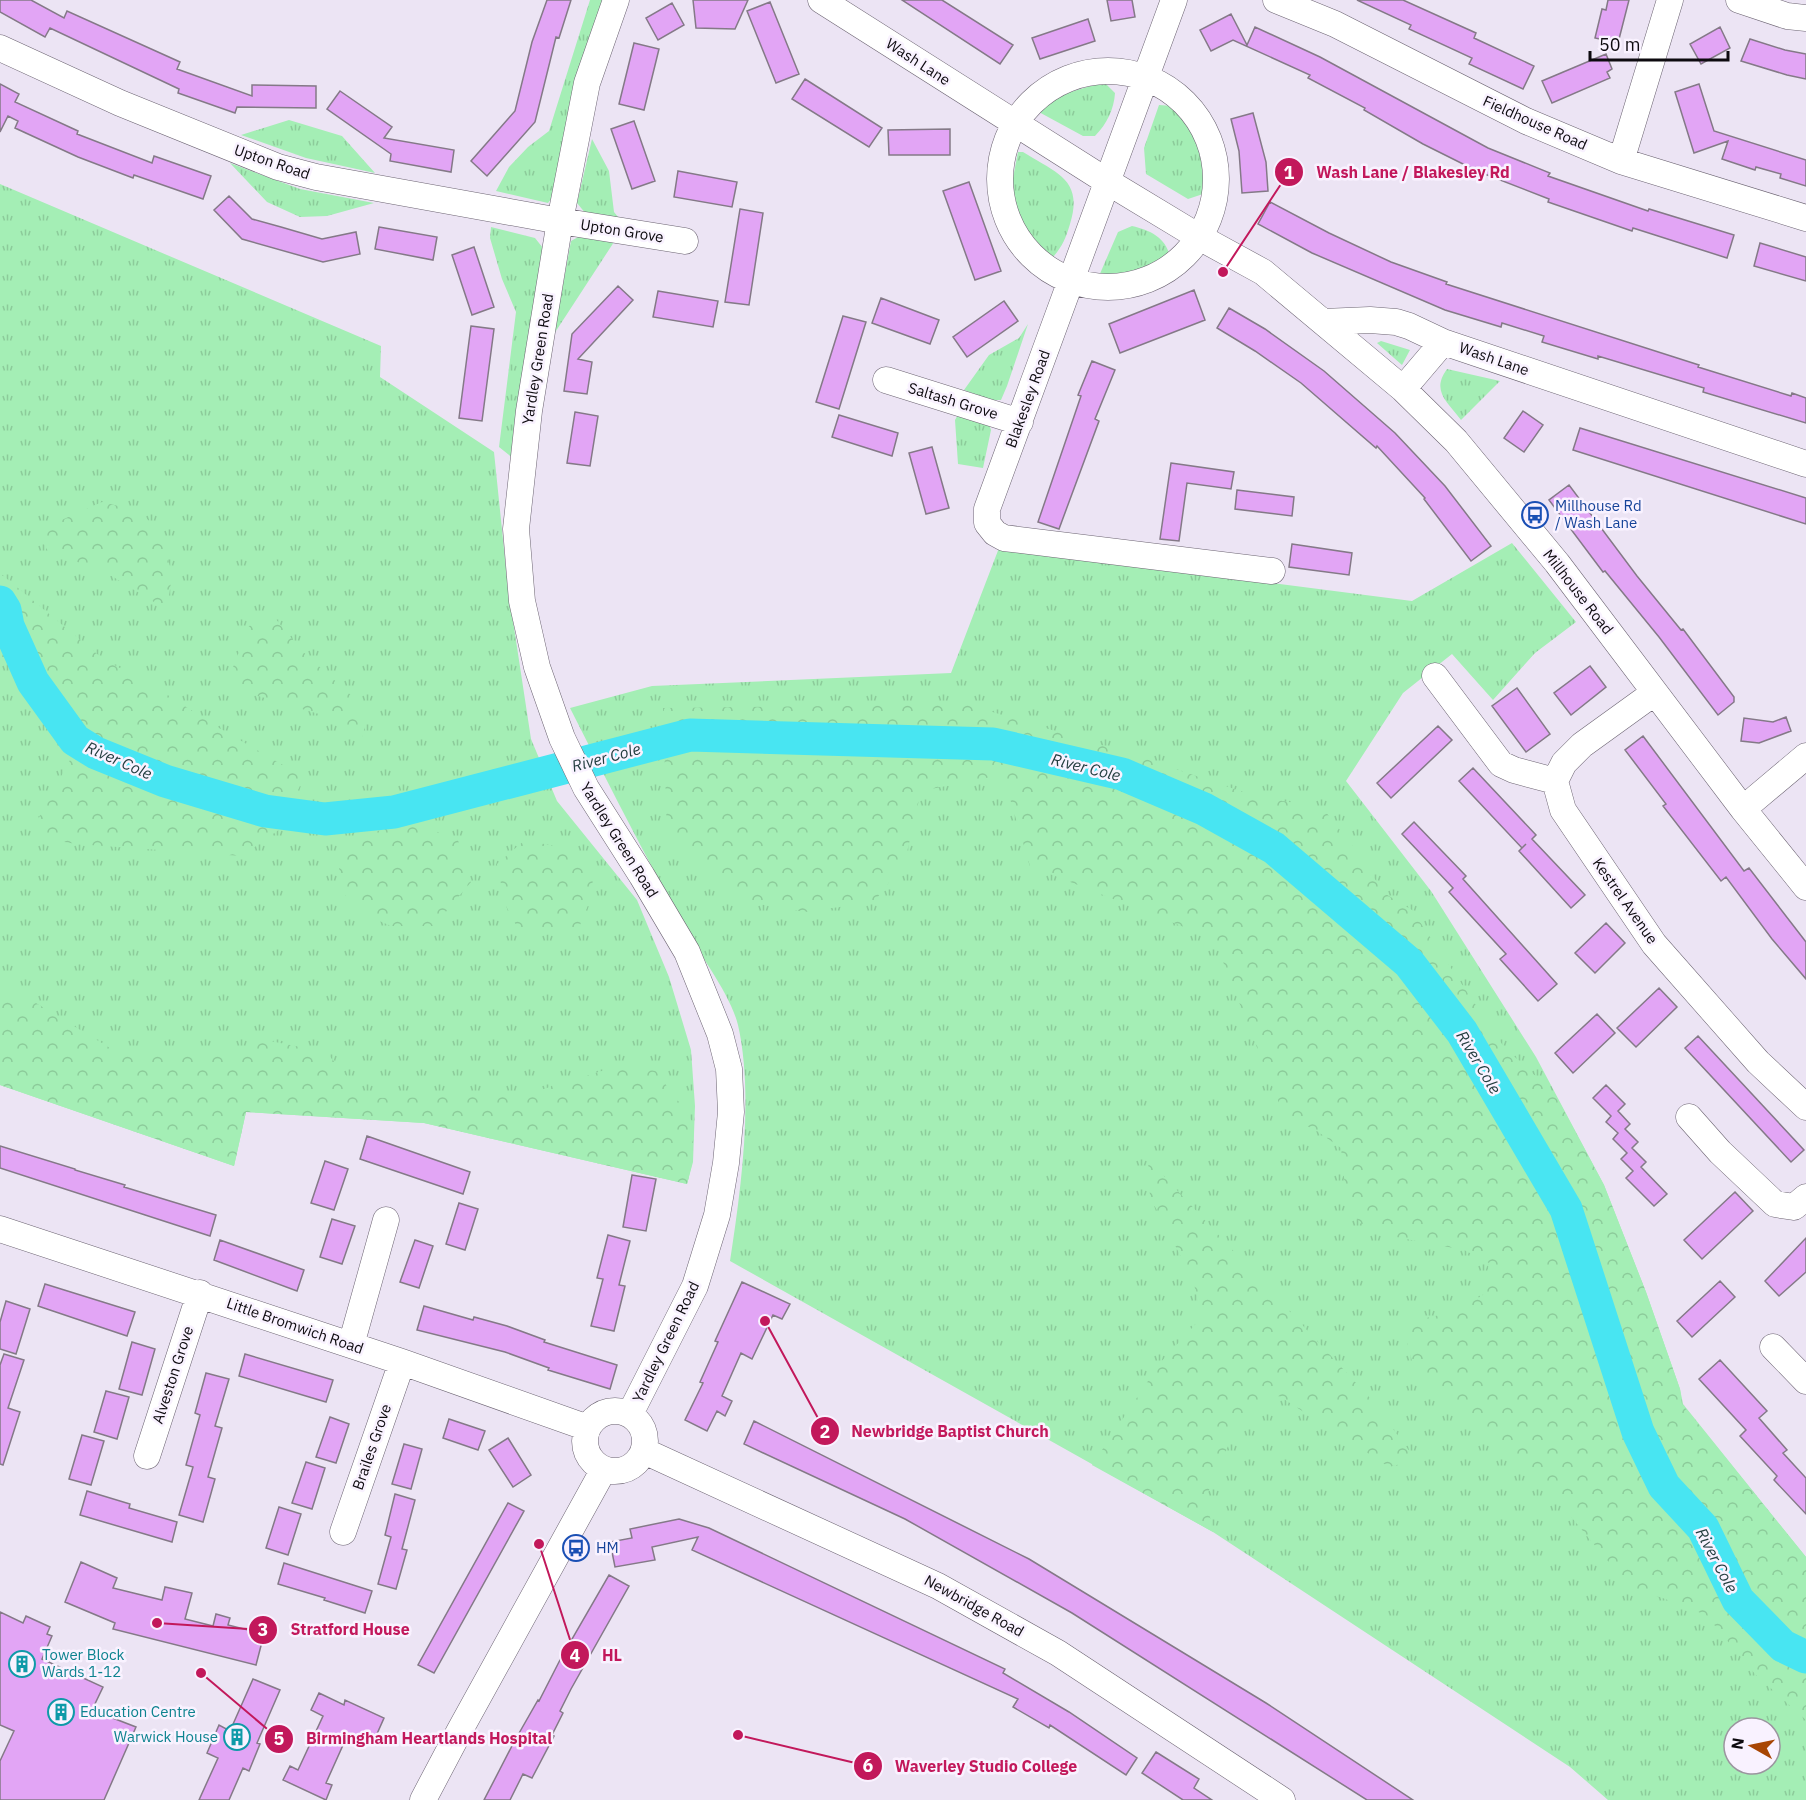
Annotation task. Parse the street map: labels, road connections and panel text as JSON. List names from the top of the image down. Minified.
{"streets":{"street":["Wash Lane","Fieldhouse Road","Upton Road","Upton Grove","Yardley Green Road","Blakesley Road","Saltash Grove","Millhouse Road","Kestrel Avenue","Little Bromwich Road","Alveston Grove","Brailes Grove","Newbridge Road"]},"crossings":[["Wash Lane","Blakesley Road"],["Wash Lane","Millhouse Road"],["Upton Road","Upton Grove"],["Upton Road","Yardley Green Road"],["Upton Grove","Yardley Green Road"],["Yardley Green Road","Little Bromwich Road"],["Yardley Green Road","Newbridge Road"],["Blakesley Road","Saltash Grove"],["Little Bromwich Road","Alveston Grove"],["Little Bromwich Road","Brailes Grove"],["Little Bromwich Road","Newbridge Road"]],"water":["River Cole"],"places":{"other":["Wash Lane / Blakesley Rd","Newbridge Baptist Church","HL","Stratford House","Birmingham Heartlands Hospital","Waverley Studio College"],"bus stop":["Millhouse Rd / Wash Lane","HM"],"building":["Tower Block Wards 1-12","Education Centre","Warwick House"]},"scale_bar":"50 m","north":"left"}
